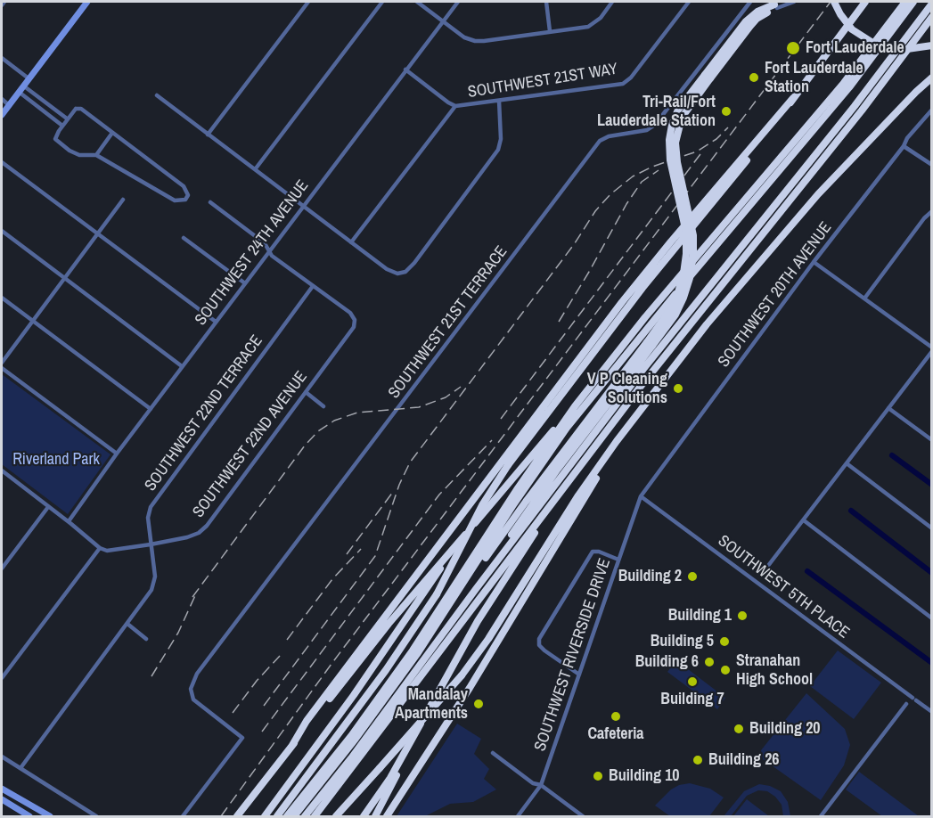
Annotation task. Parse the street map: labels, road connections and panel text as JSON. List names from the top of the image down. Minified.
{"streets":{"street":["SOUTHWEST 21ST WAY","SOUTHWEST 24TH AVENUE","SOUTHWEST 20TH AVENUE","SOUTHWEST 21ST TERRACE","SOUTHWEST 22ND TERRACE","SOUTHWEST 22ND AVENUE","SOUTHWEST 5TH PLACE","SOUTHWEST RIVERSIDE DRIVE"]},"crossings":[["SOUTHWEST 21ST WAY","SOUTHWEST 24TH AVENUE"],["SOUTHWEST 20TH AVENUE","SOUTHWEST 5TH PLACE"],["SOUTHWEST 20TH AVENUE","SOUTHWEST RIVERSIDE DRIVE"],["SOUTHWEST 22ND TERRACE","SOUTHWEST 22ND AVENUE"],["SOUTHWEST 5TH PLACE","SOUTHWEST RIVERSIDE DRIVE"]],"parks":["Riverland Park"],"places":["Fort Lauderdale","Fort Lauderdale Station","Tri-Rail/Fort Lauderdale Station","V P Cleaning Solutions","Building 2","Building 1","Building 5","Building 6","Stranahan High School","Building 7","Mandalay Apartments","Cafeteria","Building 20","Building 26","Building 10"]}
